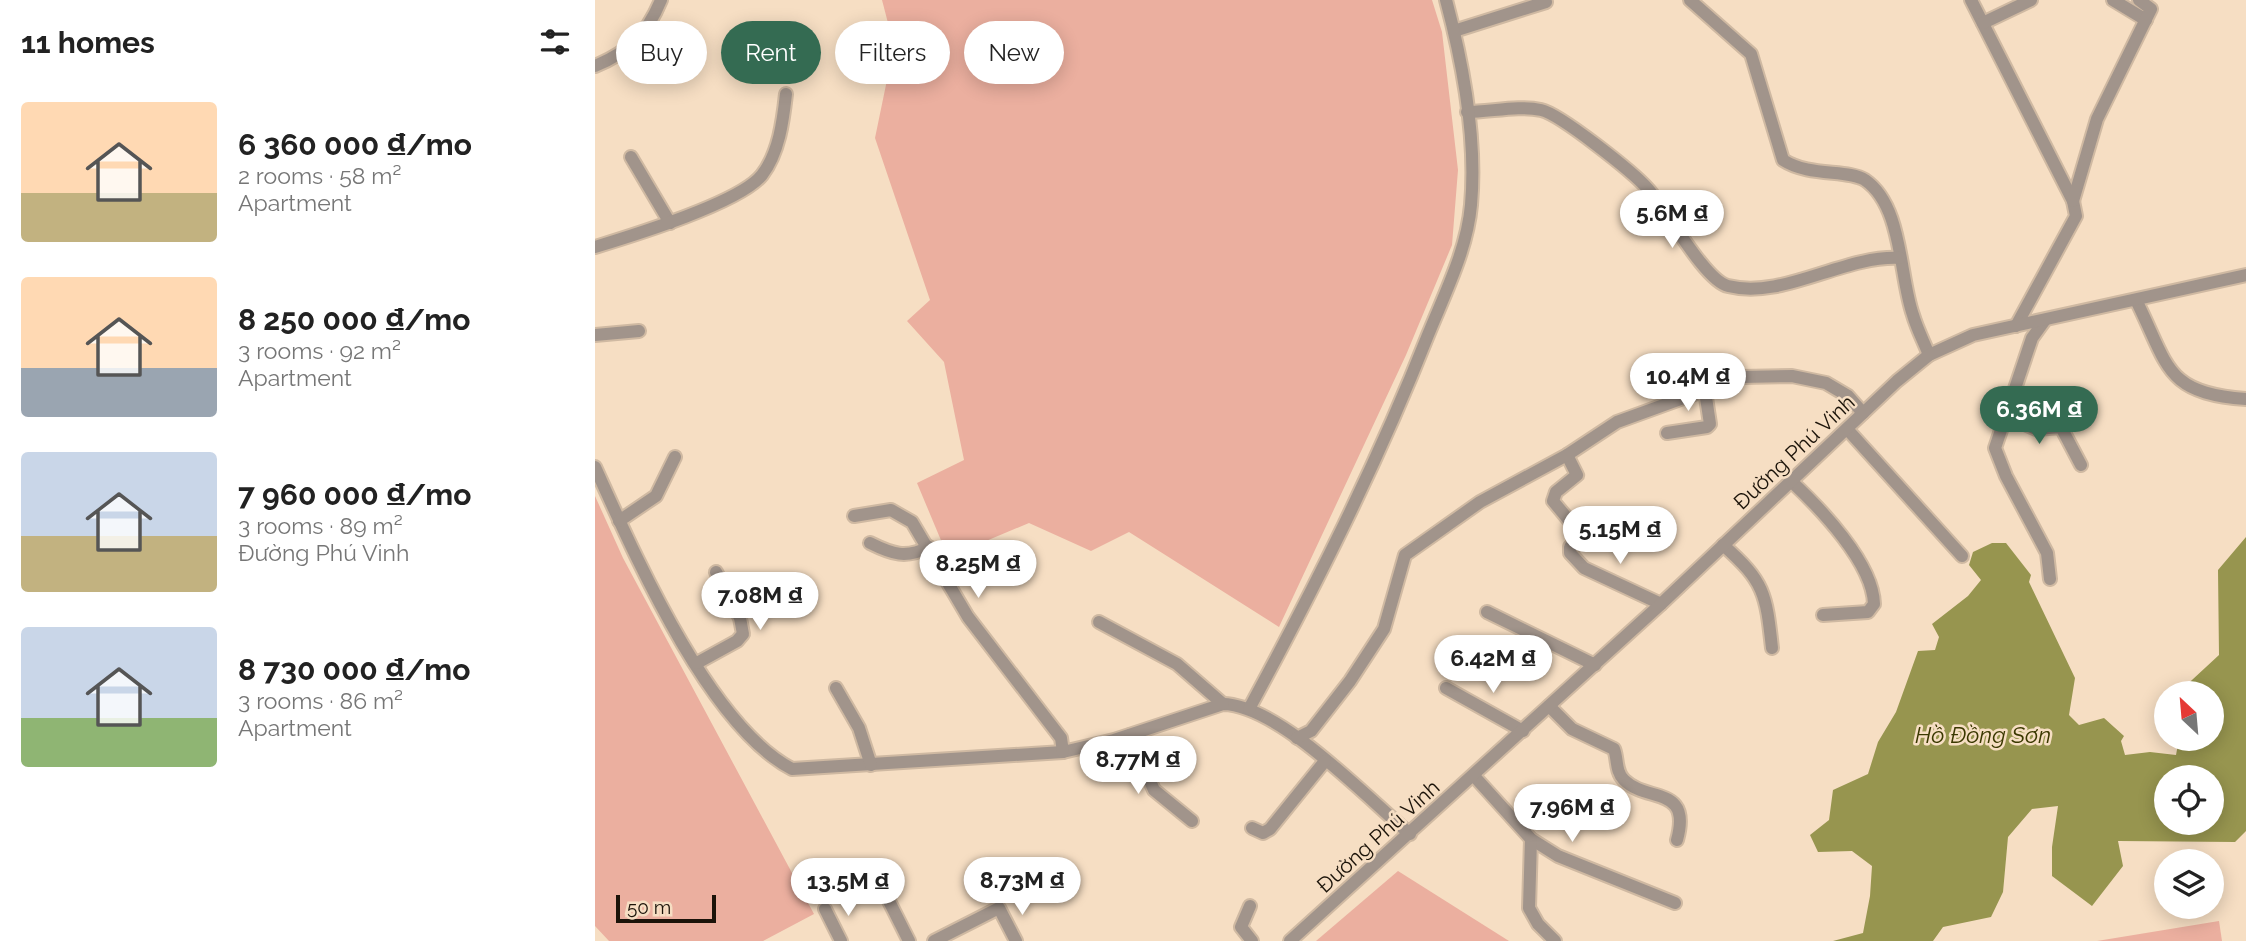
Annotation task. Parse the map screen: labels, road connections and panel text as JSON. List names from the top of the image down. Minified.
{"streets":{"street":["Đường Phú Vinh"]},"water":["Hồ Đồng Sơn"],"scale_bar":"50 m","north":"top left","page":{"heading":"11 homes","chip":["Buy","Rent","Filters","New"],"list":[{"name":"6 360 000 ₫/mo","note":"2 rooms · 58 m² · Apartment"},{"name":"8 250 000 ₫/mo","note":"3 rooms · 92 m² · Apartment"},{"name":"7 960 000 ₫/mo","note":"3 rooms · 89 m² · Đường Phú Vinh"},{"name":"8 730 000 ₫/mo","note":"3 rooms · 86 m² · Apartment"}],"price":["5.6M ₫","10.4M ₫","6.36M ₫","5.15M ₫","8.25M ₫","7.08M ₫","6.42M ₫","8.77M ₫","7.96M ₫","8.73M ₫","13.5M ₫"],"scale":"50 m"}}
